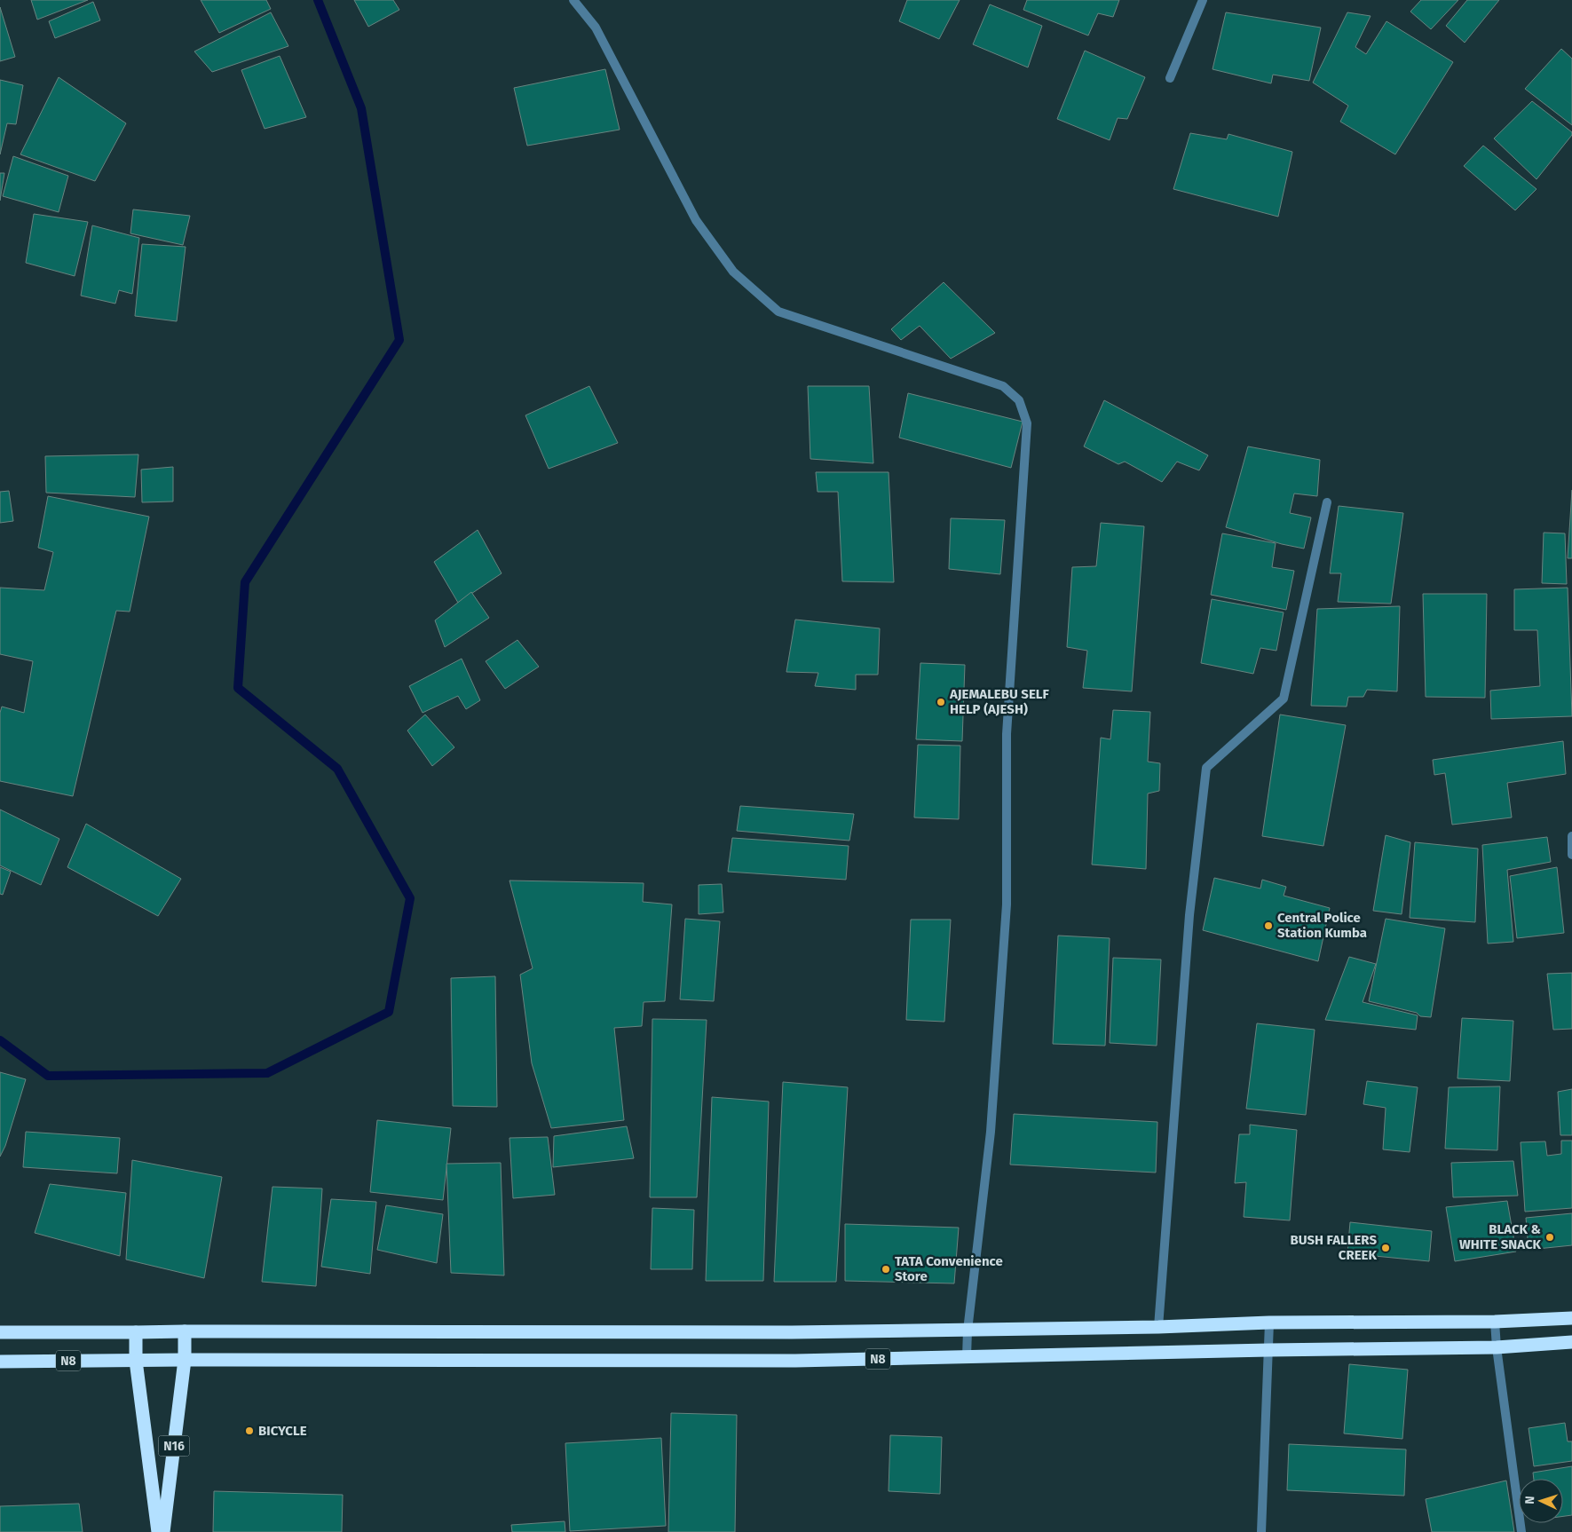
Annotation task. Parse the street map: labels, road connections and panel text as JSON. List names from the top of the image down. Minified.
{"streets":{"highway":["N8","N16"]},"crossings":[["N8","N16"]],"places":["AJEMALEBU SELF HELP (AJESH)","Central Police Station Kumba","BLACK & WHITE SNACK","BUSH FALLERS CREEK","TATA Convenience Store","BICYCLE"],"north":"left"}
